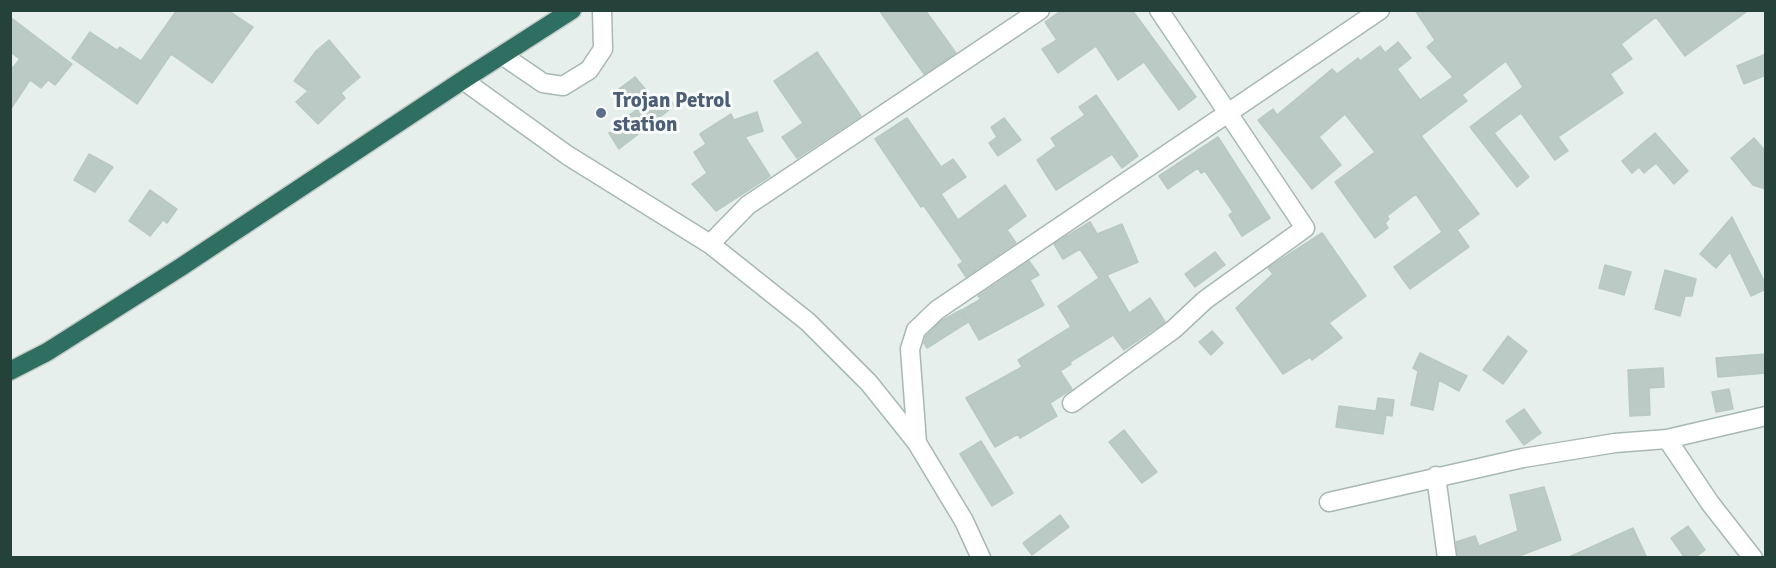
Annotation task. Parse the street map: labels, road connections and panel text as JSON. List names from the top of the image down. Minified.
{"places":["Trojan Petrol station"]}
